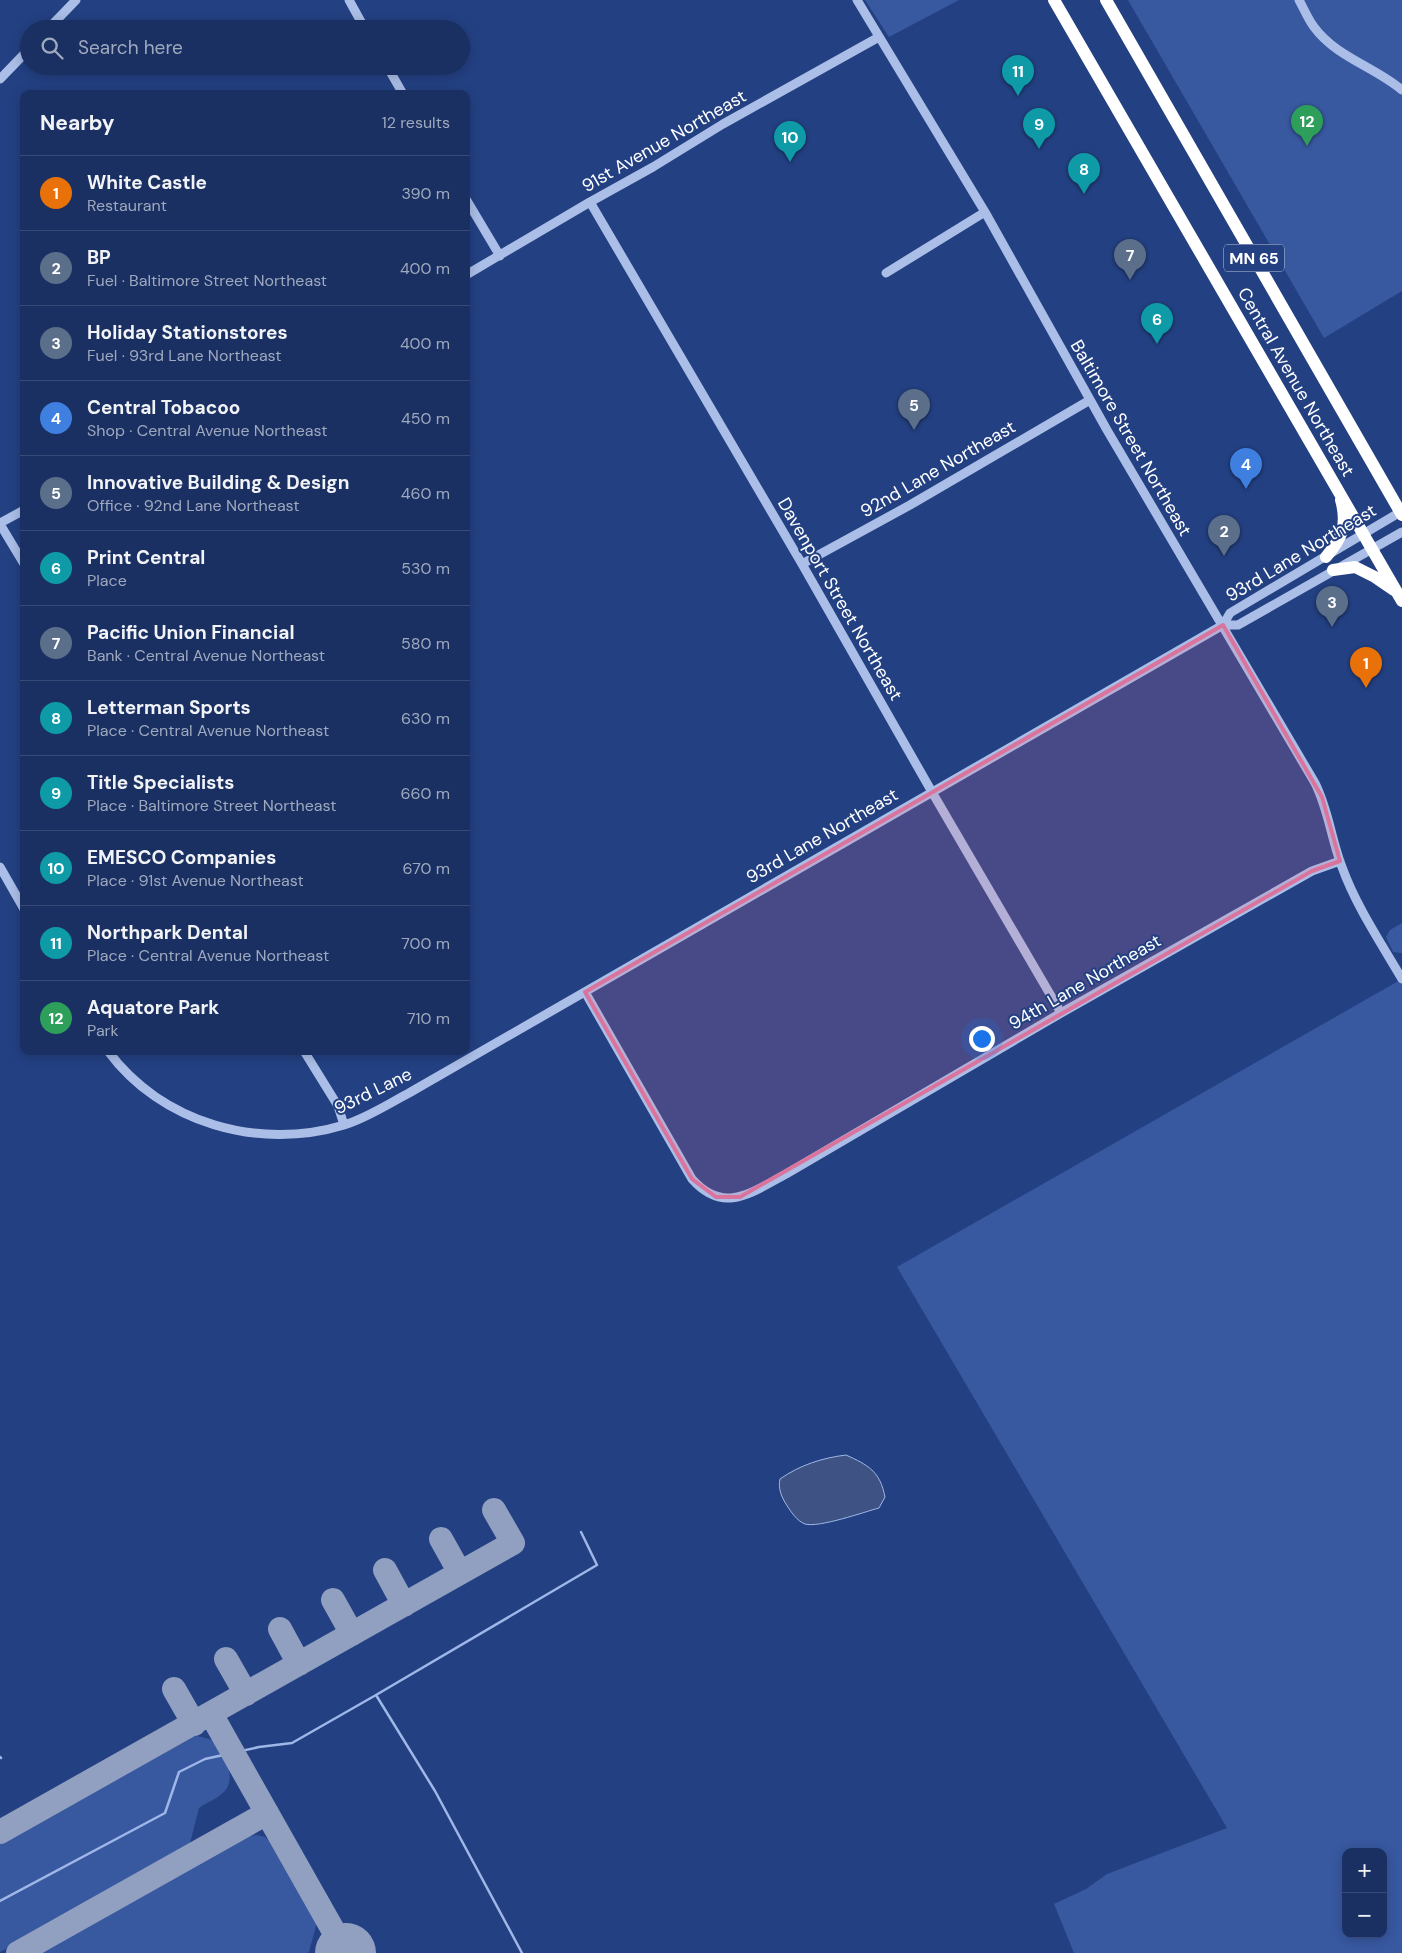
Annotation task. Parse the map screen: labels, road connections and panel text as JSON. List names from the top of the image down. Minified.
{"streets":{"highway":["MN 65","Central Avenue Northeast"],"street":["91st Avenue Northeast","Baltimore Street Northeast","92nd Lane Northeast","93rd Lane Northeast","Davenport Street Northeast","94th Lane Northeast","93rd Lane"]},"crossings":[["91st Avenue Northeast","Baltimore Street Northeast"],["91st Avenue Northeast","Davenport Street Northeast"],["Central Avenue Northeast","93rd Lane Northeast"],["Baltimore Street Northeast","92nd Lane Northeast"],["Baltimore Street Northeast","93rd Lane Northeast"],["Baltimore Street Northeast","94th Lane Northeast"],["92nd Lane Northeast","Davenport Street Northeast"],["93rd Lane Northeast","Davenport Street Northeast"],["93rd Lane Northeast","94th Lane Northeast"],["93rd Lane Northeast","93rd Lane"],["Davenport Street Northeast","94th Lane Northeast"]],"page":{"search":"Search here","pins":["11","12","9","10","8","7","6","5","4","2","3","1"],"heading":["Nearby","12 results"],"list":[{"mark":"1","name":"White Castle","note":"Restaurant","value":"390 m"},{"mark":"2","name":"BP","note":"Fuel · Baltimore Street Northeast","value":"400 m"},{"mark":"3","name":"Holiday Stationstores","note":"Fuel · 93rd Lane Northeast","value":"400 m"},{"mark":"4","name":"Central Tobacoo","note":"Shop · Central Avenue Northeast","value":"450 m"},{"mark":"5","name":"Innovative Building & Design","note":"Office · 92nd Lane Northeast","value":"460 m"},{"mark":"6","name":"Print Central","note":"Place","value":"530 m"},{"mark":"7","name":"Pacific Union Financial","note":"Bank · Central Avenue Northeast","value":"580 m"},{"mark":"8","name":"Letterman Sports","note":"Place · Central Avenue Northeast","value":"630 m"},{"mark":"9","name":"Title Specialists","note":"Place · Baltimore Street Northeast","value":"660 m"},{"mark":"10","name":"EMESCO Companies","note":"Place · 91st Avenue Northeast","value":"670 m"},{"mark":"11","name":"Northpark Dental","note":"Place · Central Avenue Northeast","value":"700 m"},{"mark":"12","name":"Aquatore Park","note":"Park","value":"710 m"}],"map_buttons":["+","−"]}}
